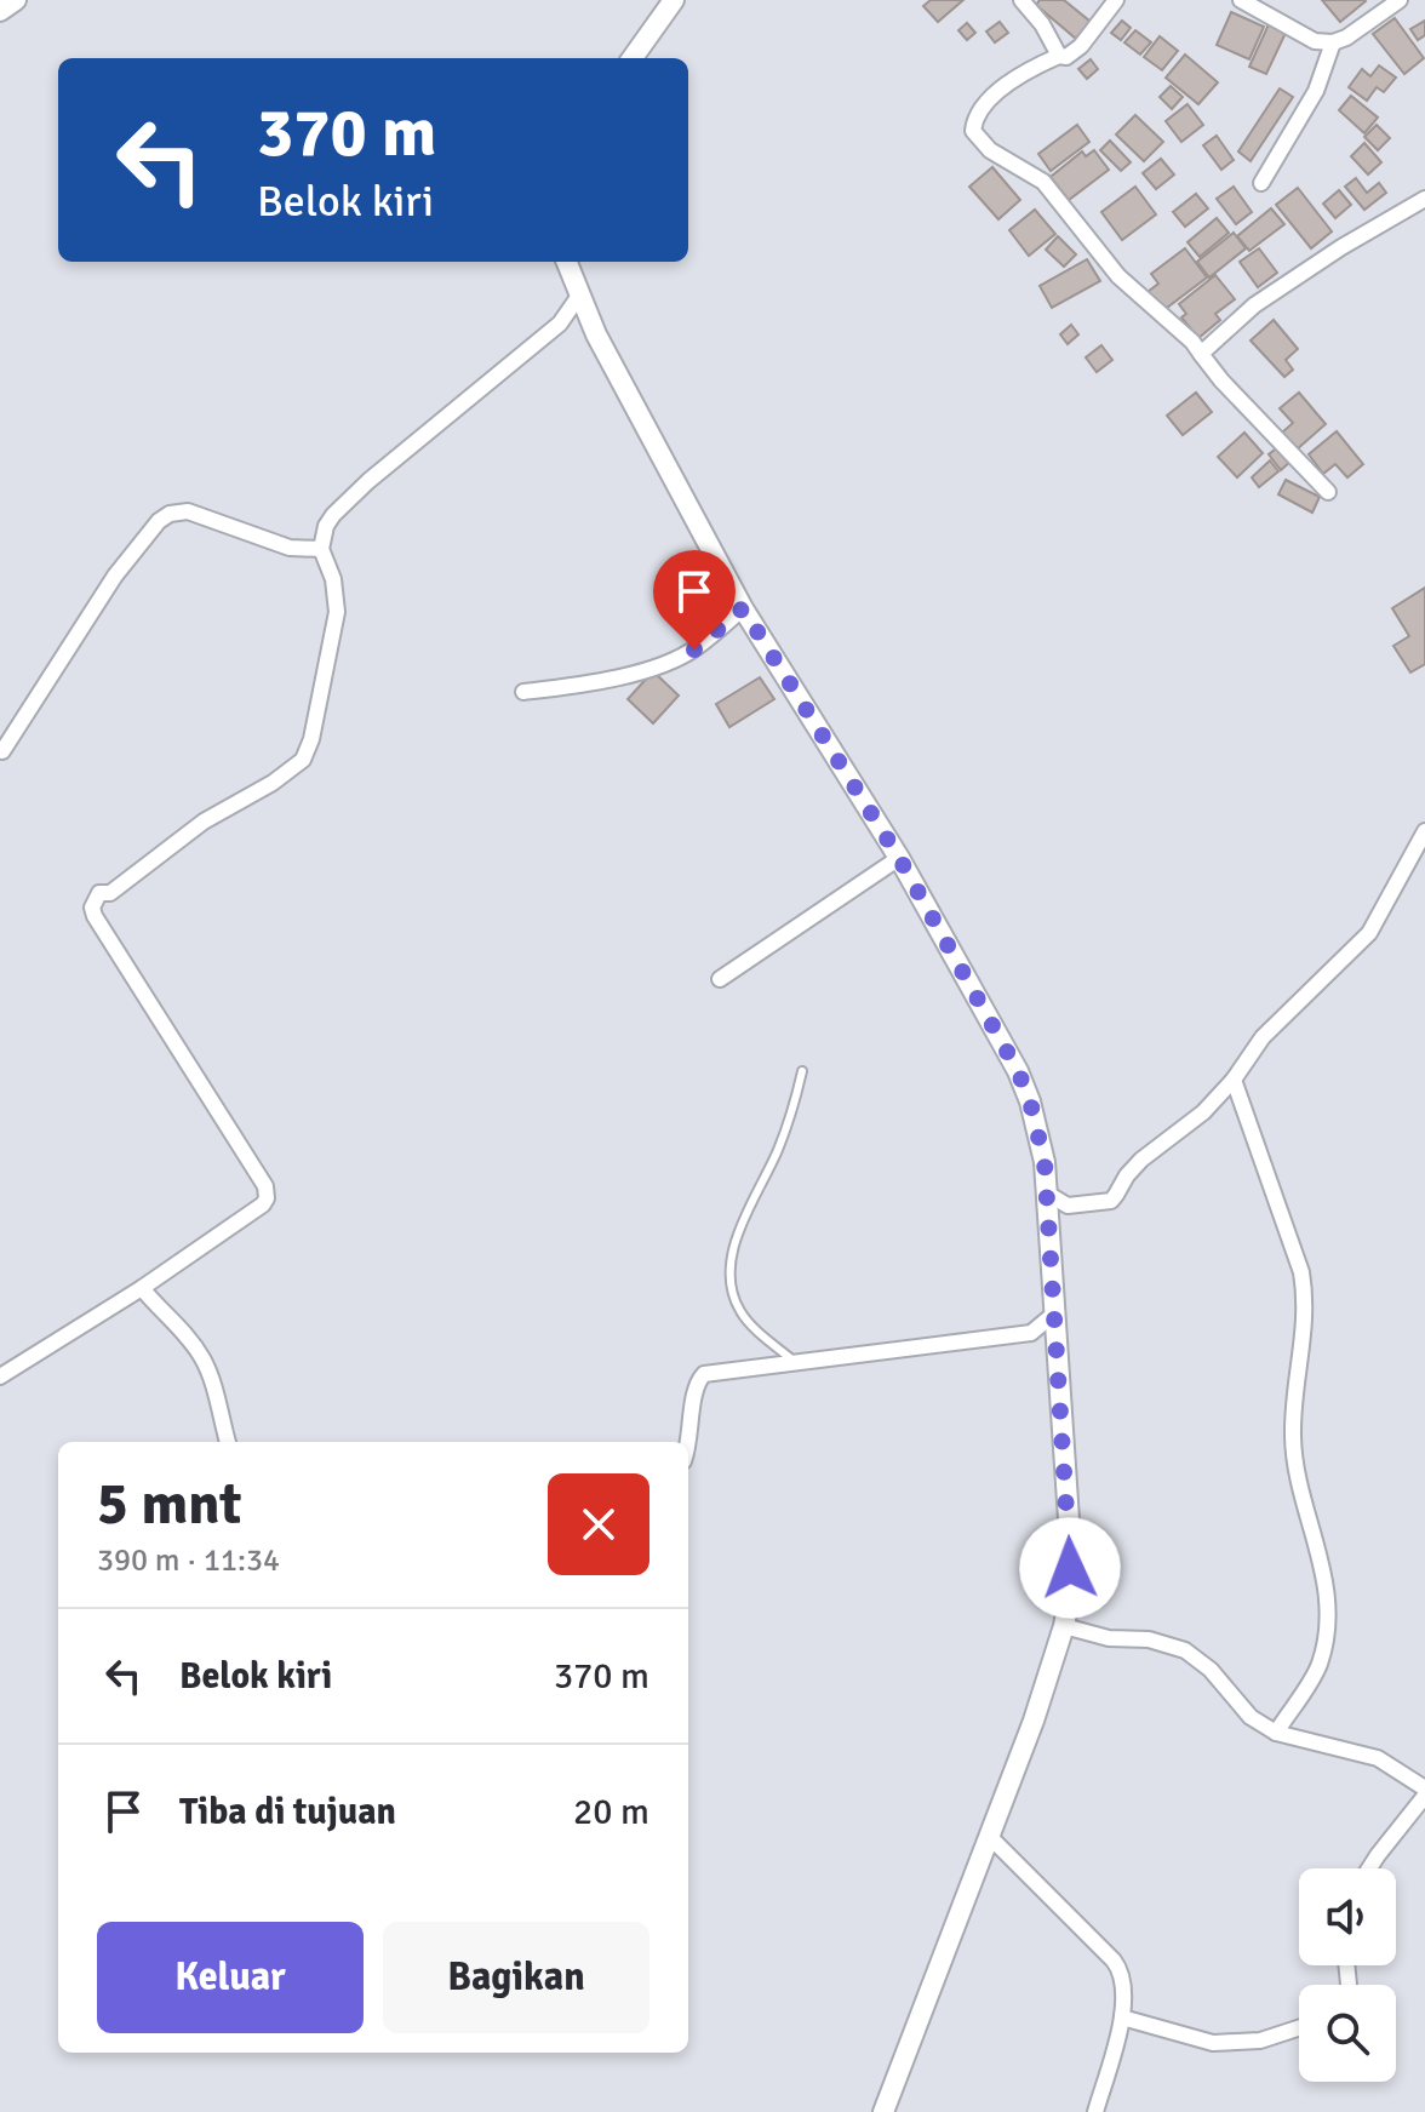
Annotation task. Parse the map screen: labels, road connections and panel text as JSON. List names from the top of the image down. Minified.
{"page":{"turn":["370 m","Belok kiri"],"heading":["5 mnt","390 m · 11:34"],"list":[{"name":"Belok kiri","value":"370 m"},{"name":"Tiba di tujuan","value":"20 m"}],"buttons":["Keluar","Bagikan"]}}
